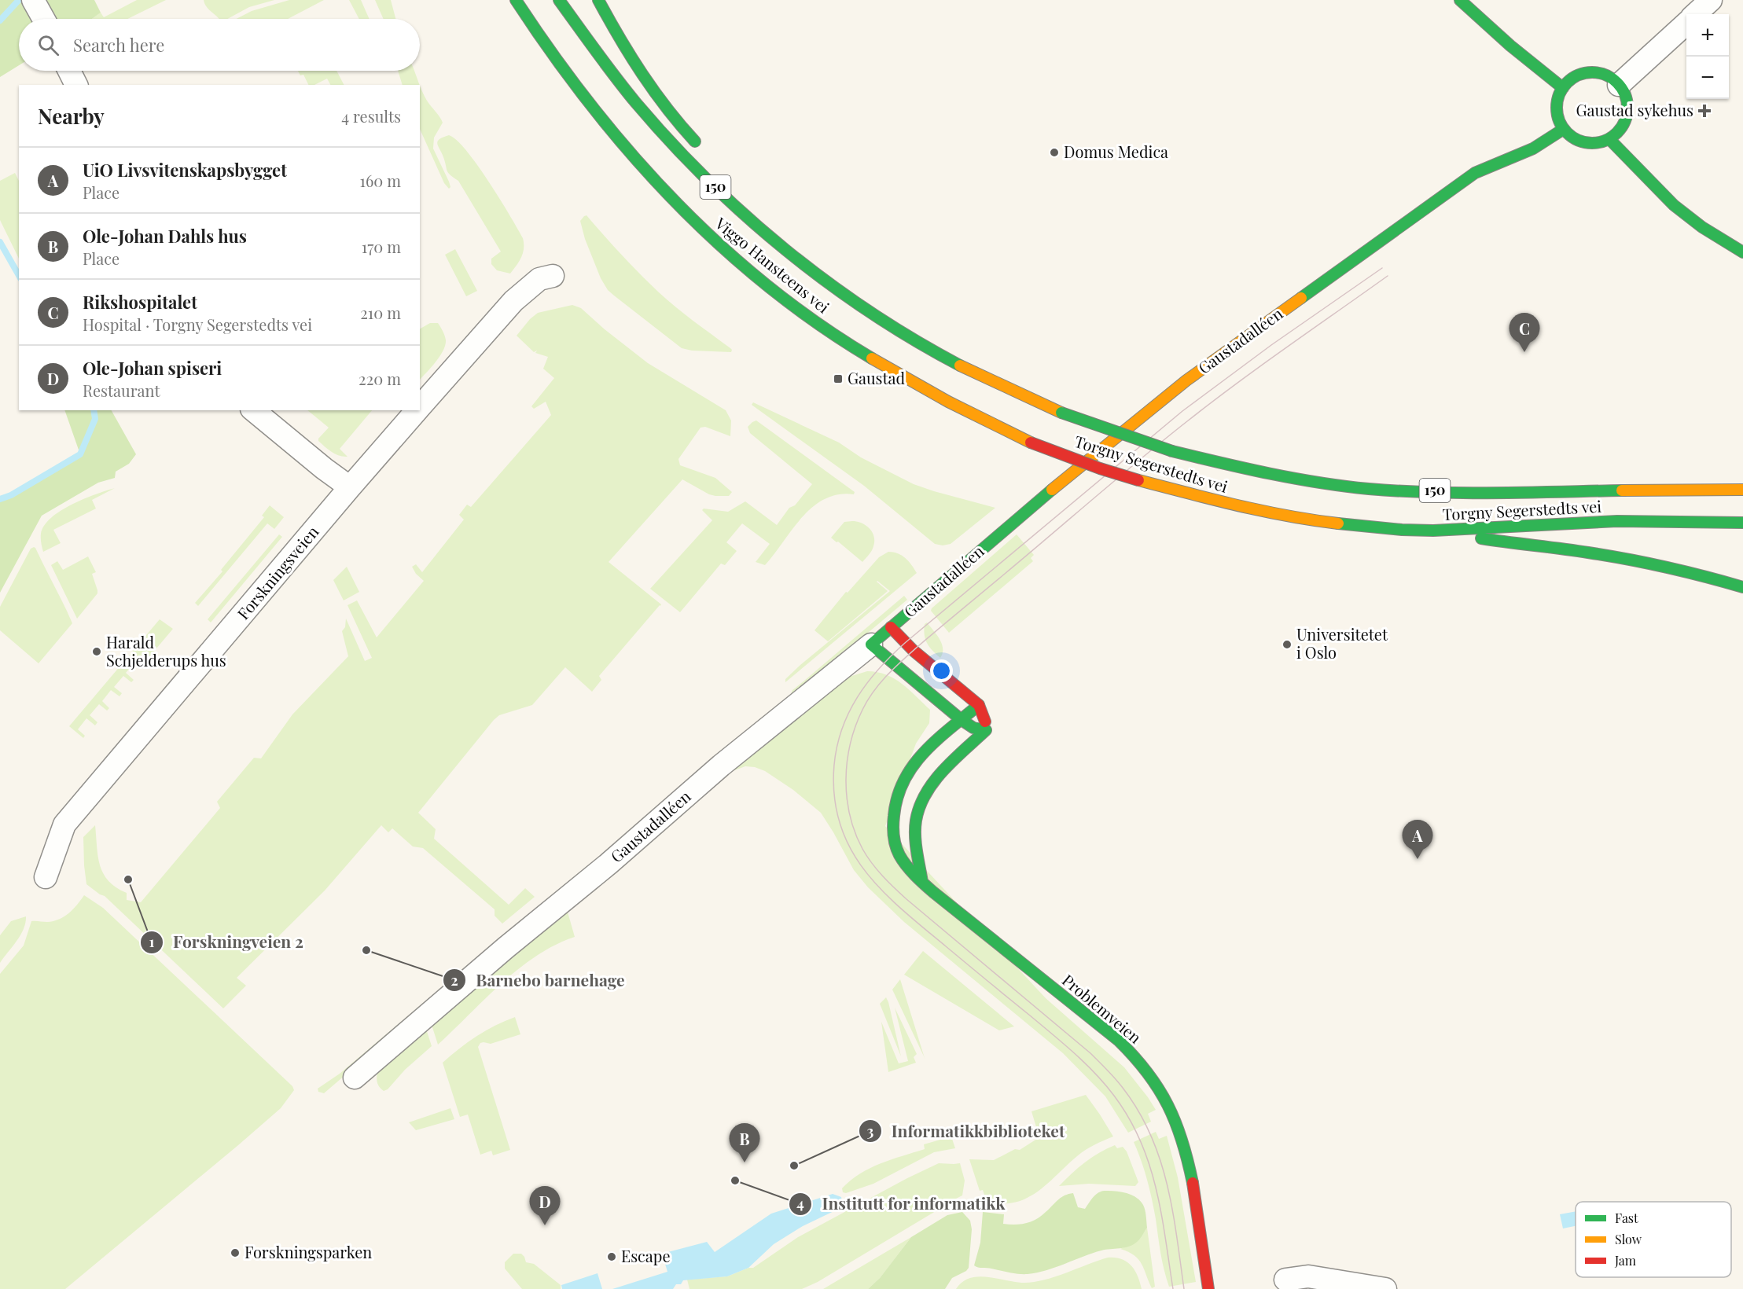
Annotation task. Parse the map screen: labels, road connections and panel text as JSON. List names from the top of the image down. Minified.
{"streets":{"main road":["150","Viggo Hansteens vei","Gaustadalléen","Torgny Segerstedts vei","Problemveien"],"street":["Forskningsveien"]},"crossings":[["Viggo Hansteens vei","Torgny Segerstedts vei"]],"places":{"health":["Gaustad sykehus"],"other":["Domus Medica","Universitetet i Oslo","Harald Schjelderups hus","Forskningveien 2","Barnebo barnehage","Informatikkbiblioteket","Institutt for informatikk","Forskningsparken","Escape"],"transit":["Gaustad"]},"legend":["Fast","Slow","Jam"],"page":{"map_buttons":["+","−"],"search":"Search here","heading":["Nearby","4 results"],"list":[{"mark":"A","name":"UiO Livsvitenskapsbygget","note":"Place","value":"160 m"},{"mark":"B","name":"Ole-Johan Dahls hus","note":"Place","value":"170 m"},{"mark":"C","name":"Rikshospitalet","note":"Hospital · Torgny Segerstedts vei","value":"210 m"},{"mark":"D","name":"Ole-Johan spiseri","note":"Restaurant","value":"220 m"}],"pins":["C","A","B","D"]}}
